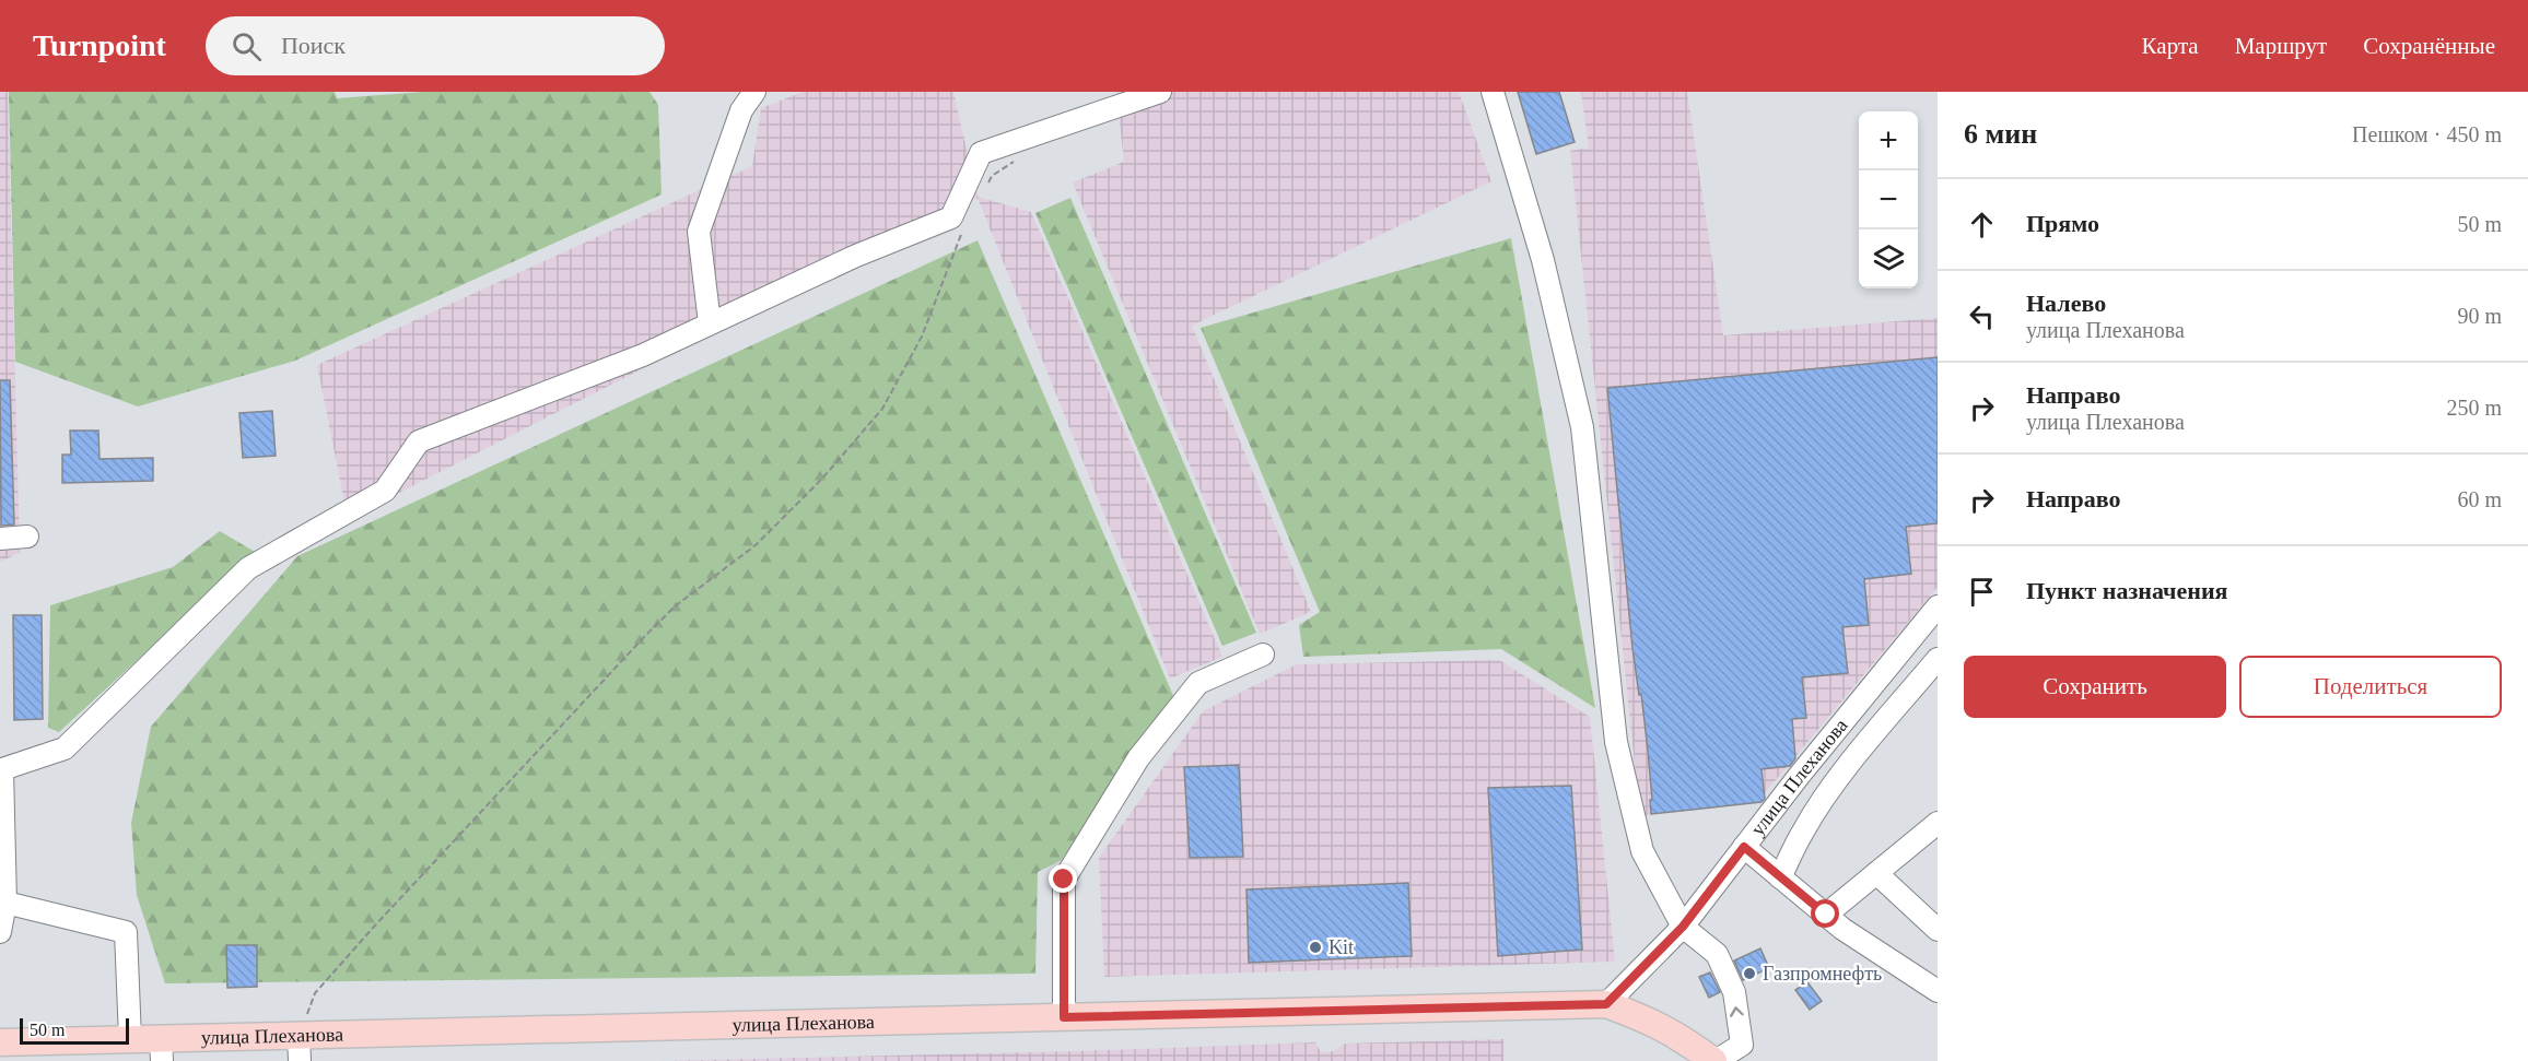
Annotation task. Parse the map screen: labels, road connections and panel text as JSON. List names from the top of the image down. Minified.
{"streets":{"main road":["улица Плеханова"]},"places":["Kit","Газпромнефть"],"scale_bar":"50 m","page":{"header":"Turnpoint","search":"Поиск","nav":["Карта","Маршрут","Сохранённые"],"heading":["6 мин","Пешком · 450 m"],"map_buttons":["+","−"],"list":[["Прямо","50 m"],["Налево","улица Плеханова","90 m"],["Направо","улица Плеханова","250 m"],["Направо","60 m"],"Пункт назначения"],"buttons":["Сохранить","Поделиться"],"scale":"50 m"}}
